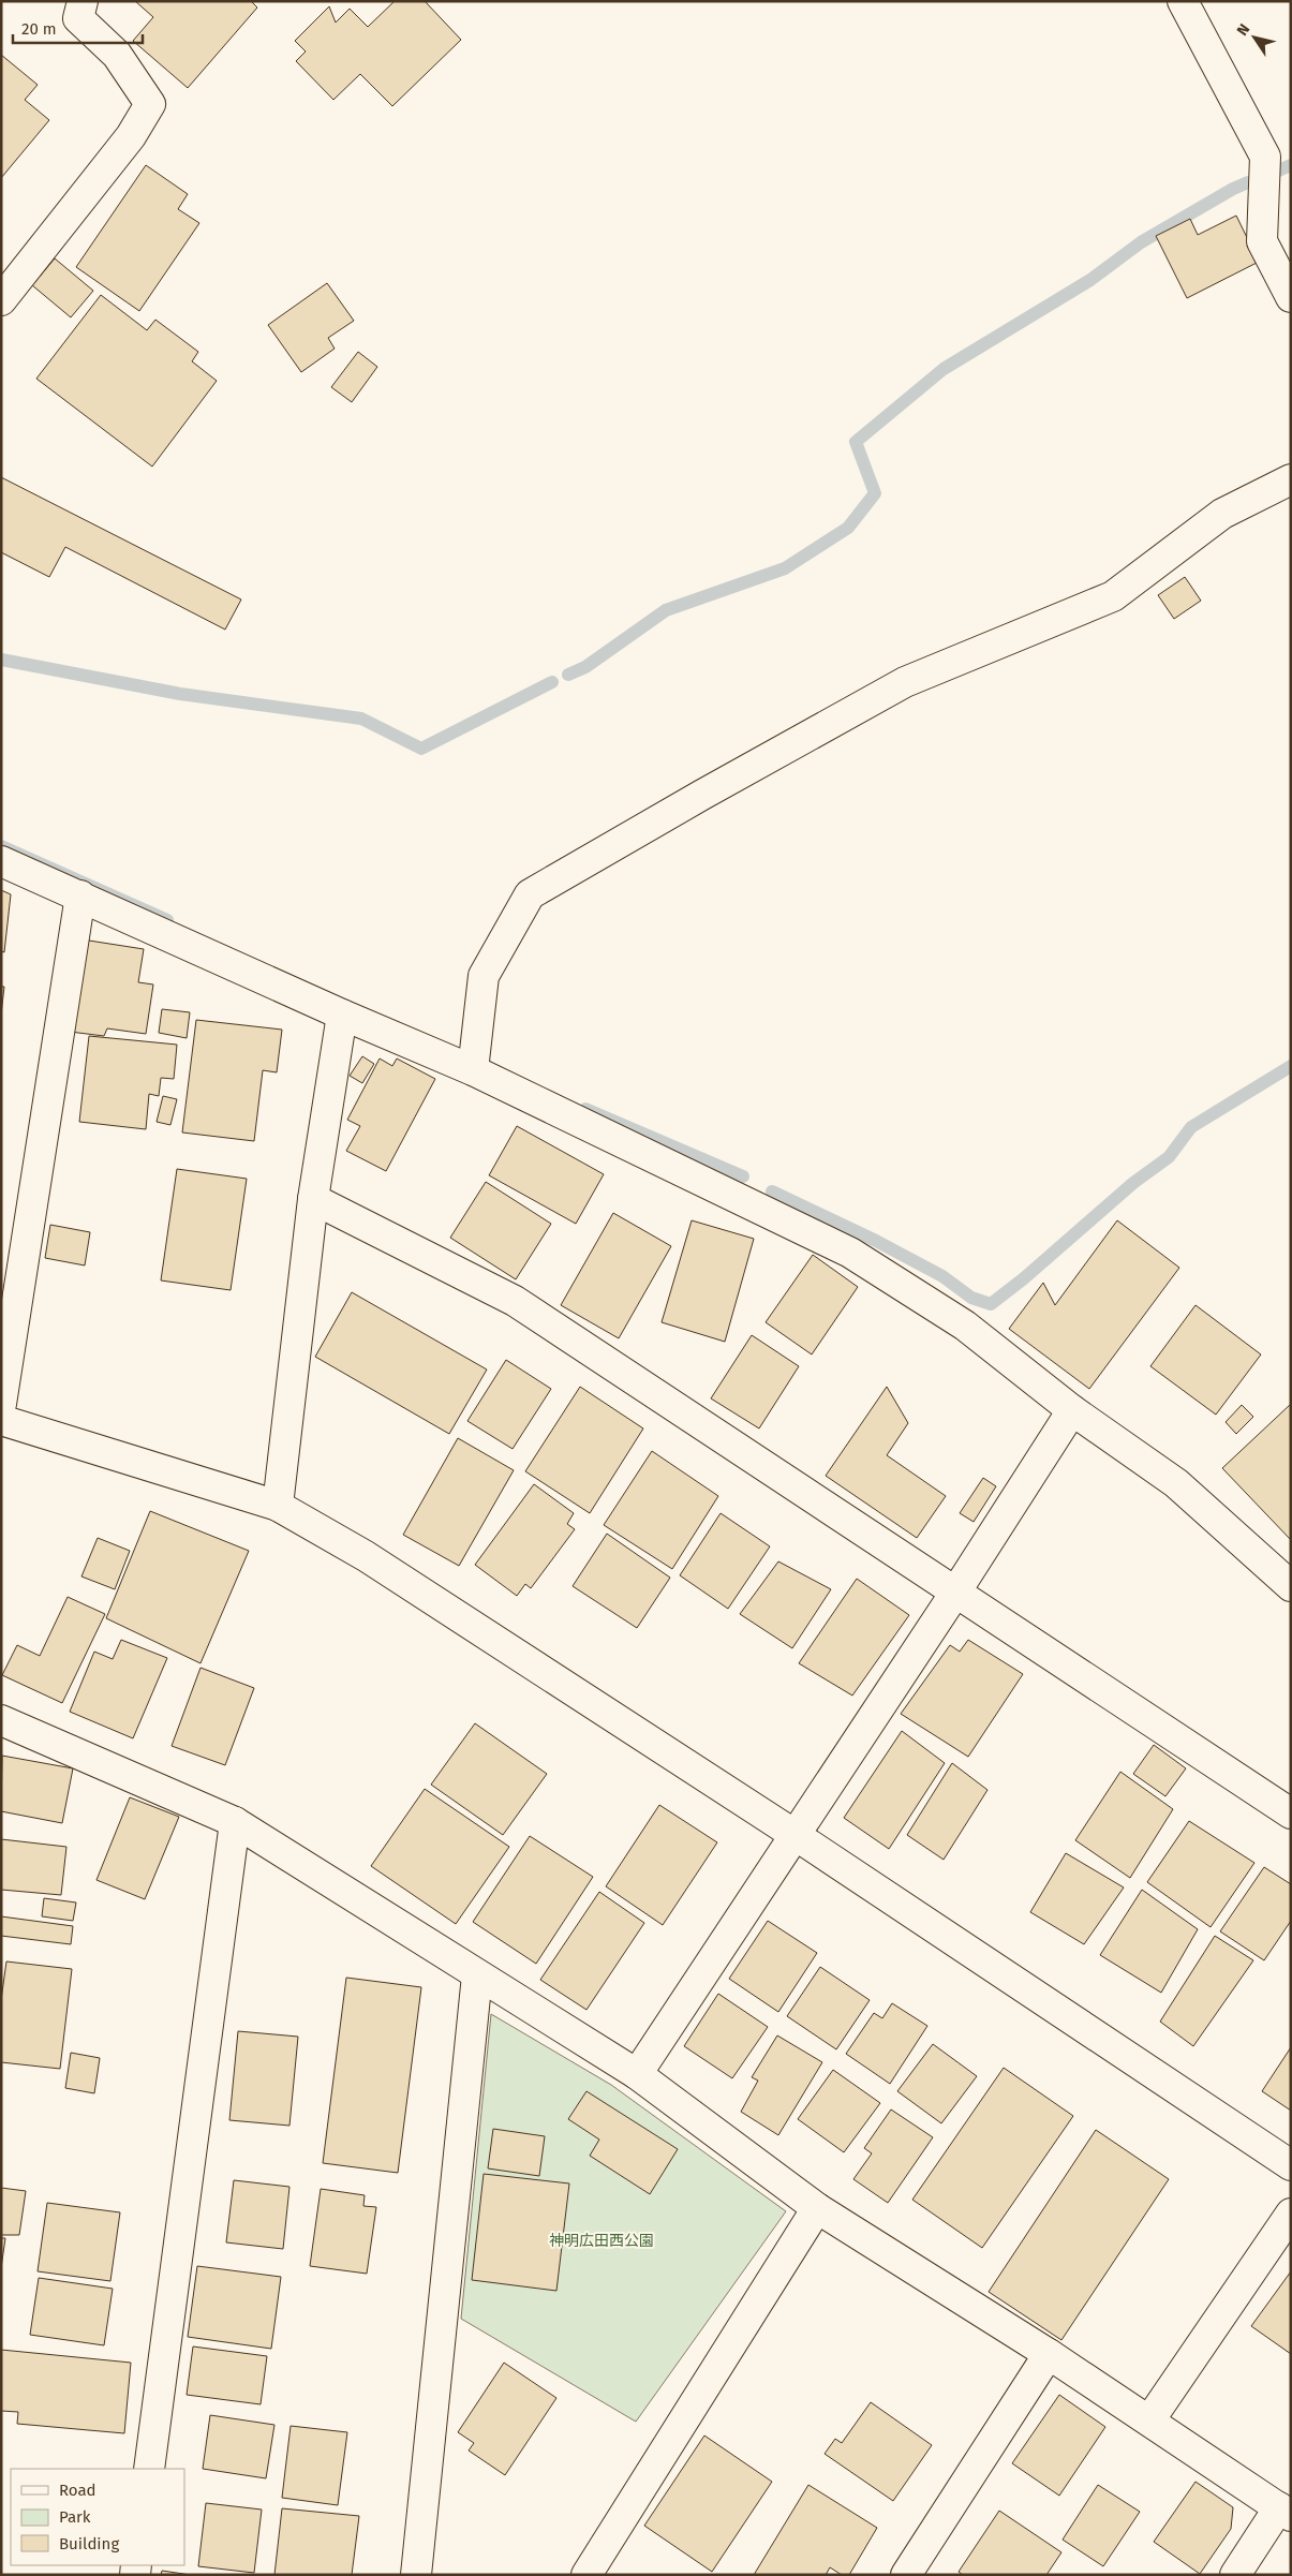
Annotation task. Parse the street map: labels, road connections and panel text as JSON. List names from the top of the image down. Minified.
{"parks":["神明広田西公園"],"legend":["Road","Park","Building"],"scale_bar":"20 m","north":"top left"}
